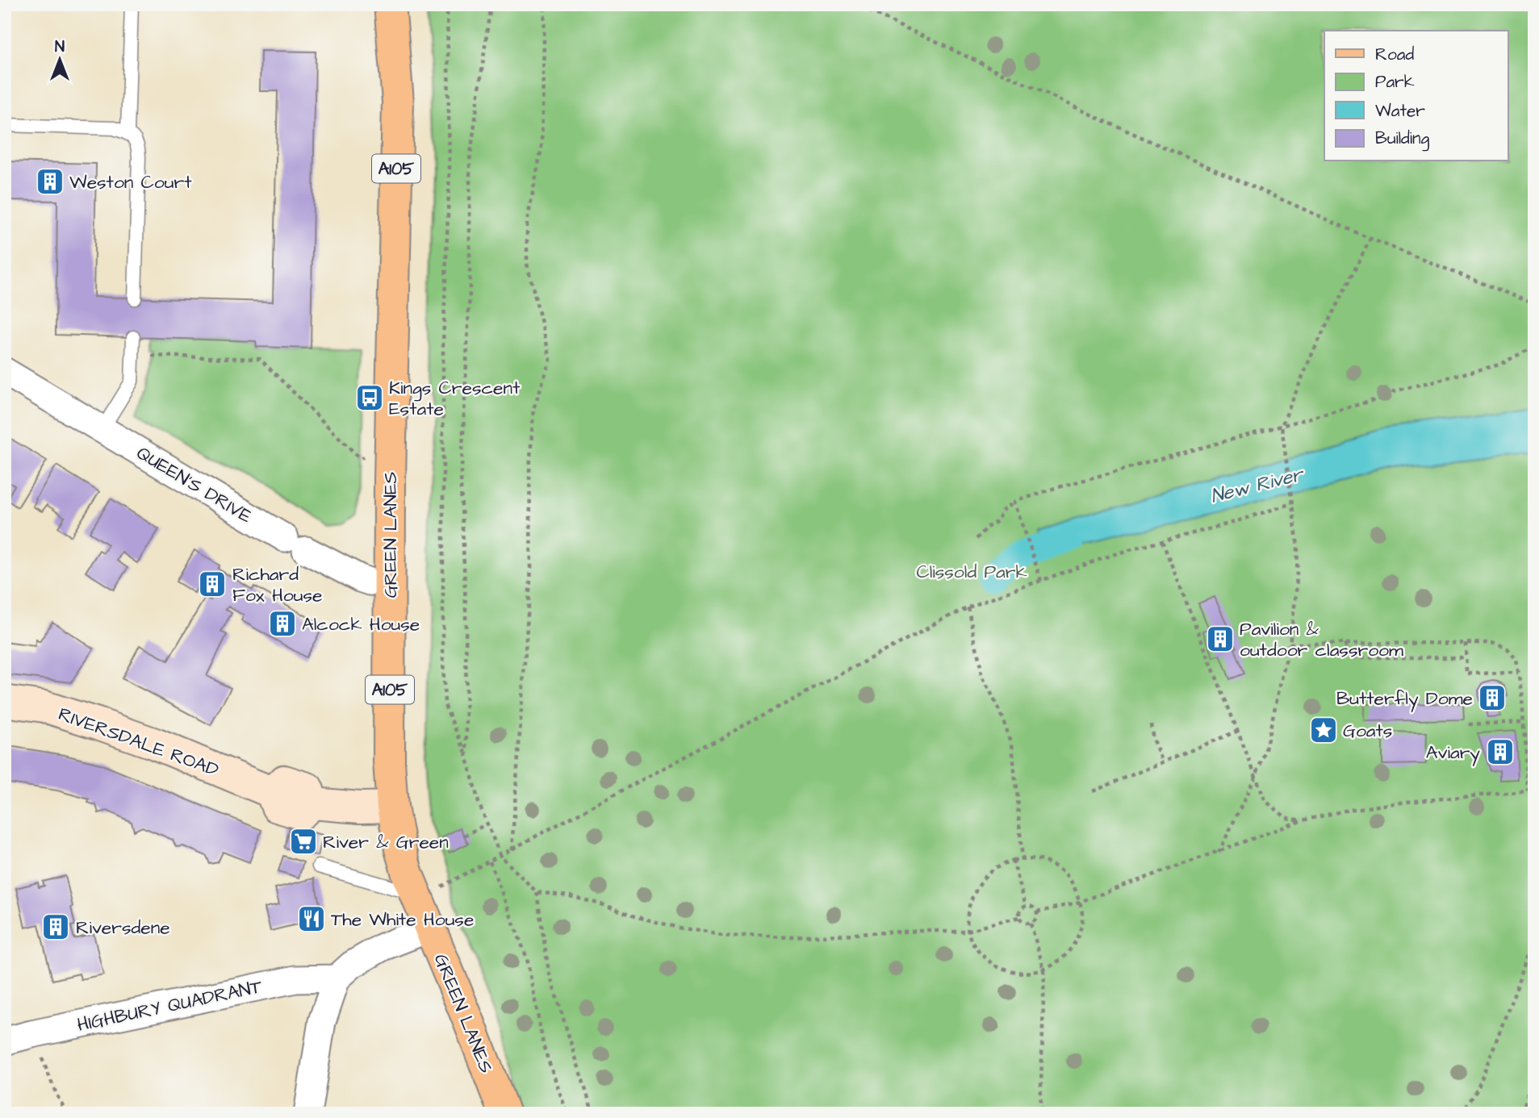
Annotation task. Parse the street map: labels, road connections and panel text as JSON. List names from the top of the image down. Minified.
{"streets":{"main road":["A105","GREEN LANES"],"street":["QUEEN'S DRIVE","RIVERSDALE ROAD","HIGHBURY QUADRANT"]},"crossings":[["QUEEN'S DRIVE","GREEN LANES"],["GREEN LANES","RIVERSDALE ROAD"]],"water":["New River"],"parks":["Clissold Park"],"places":{"building":["Weston Court","Richard Fox House","Alcock House","Pavilion & outdoor classroom","Butterfly Dome","Aviary","Riversdene"],"bus stop":["Kings Crescent Estate"],"place":["Goats"],"supermarket":["River & Green"],"restaurant":["The White House"]},"legend":["Road","Park","Water","Building"],"north":"top"}
